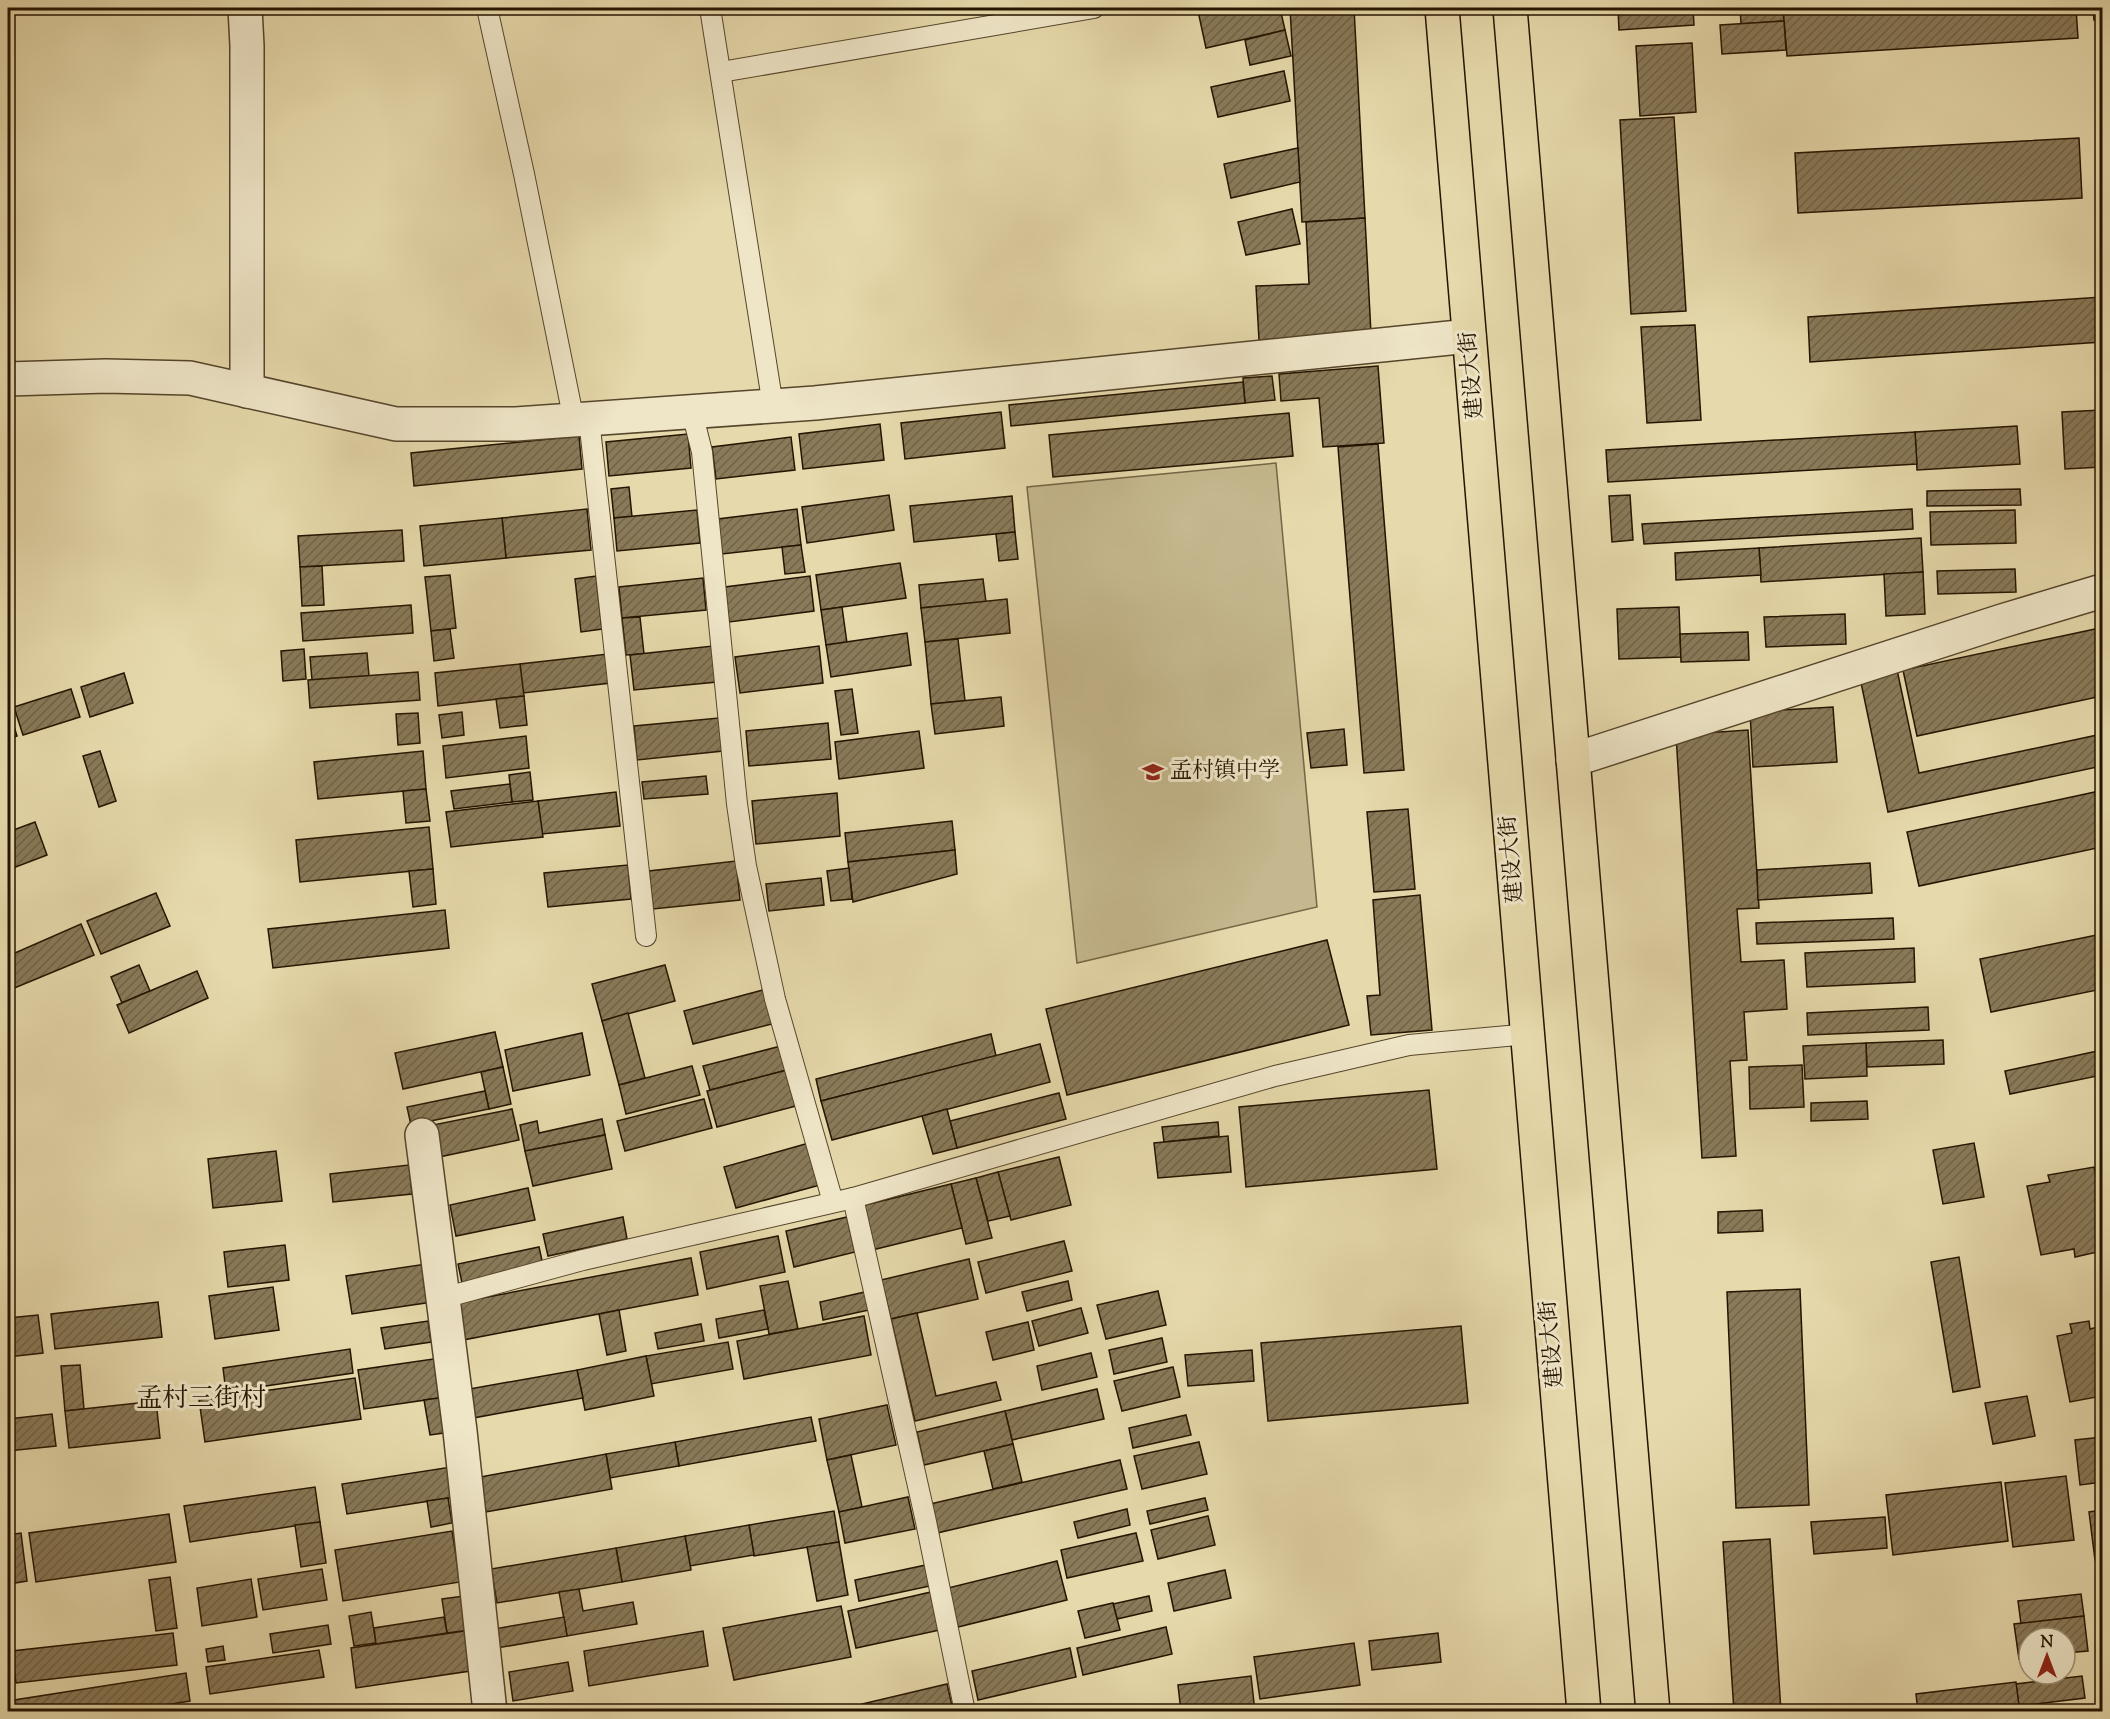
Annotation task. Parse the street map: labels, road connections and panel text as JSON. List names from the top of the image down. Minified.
{"streets":{"main road":["建设大街"]},"districts":["孟村三街村"],"places":{"school or university":["孟村镇中学"]},"north":"top"}
